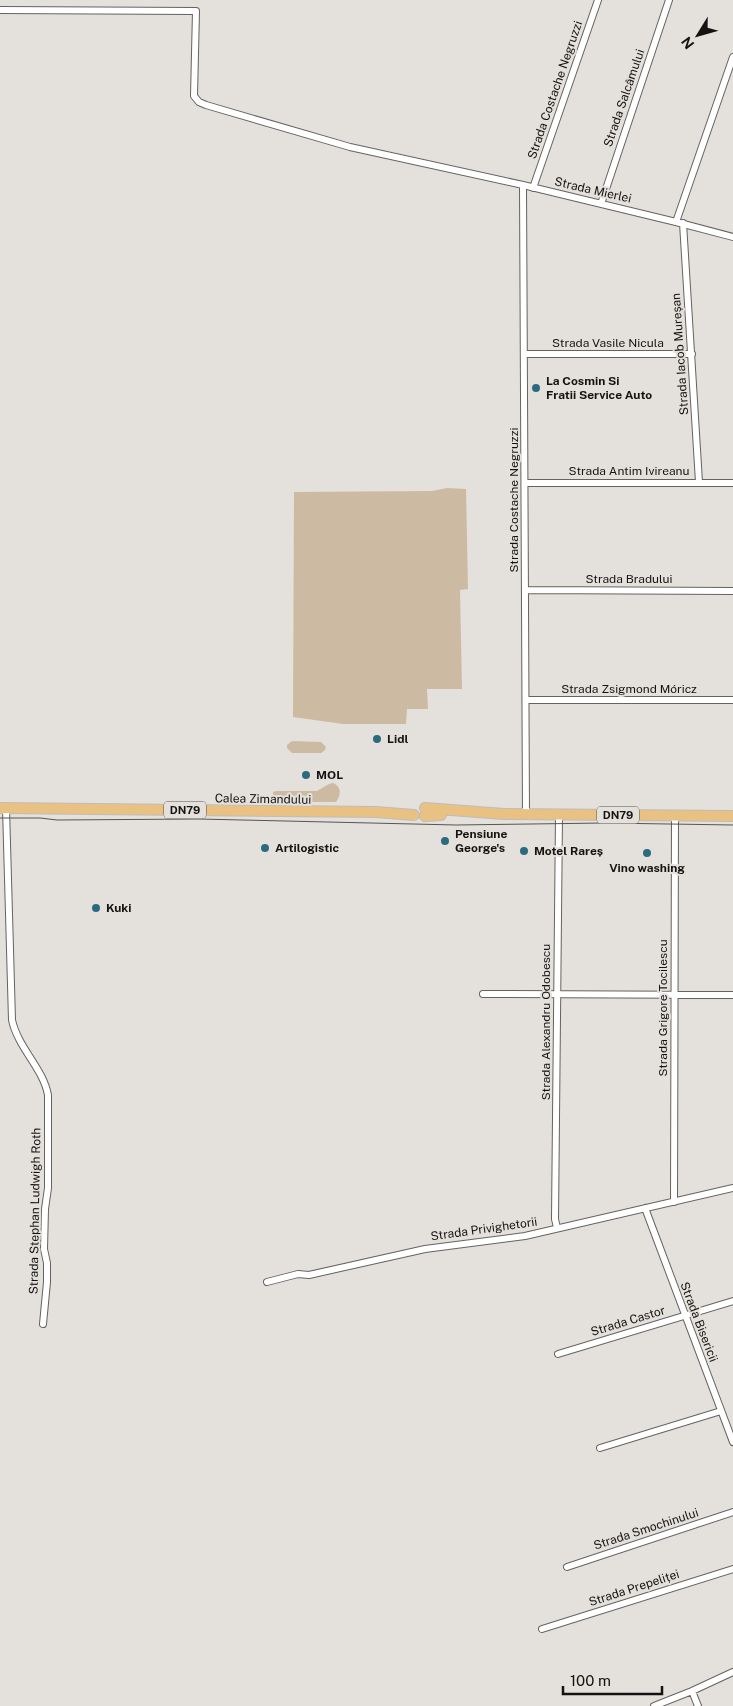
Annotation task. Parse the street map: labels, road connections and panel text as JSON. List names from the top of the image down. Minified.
{"streets":{"main road":["Calea Zimandului","DN79"],"street":["Strada Costache Negruzzi","Strada Salcâmului","Strada Mierlei","Strada Vasile Nicula","Strada Iacob Mureșan","Strada Antim Ivireanu","Strada Bradului","Strada Zsigmond Móricz","Strada Grigore Tocilescu","Strada Alexandru Odobescu","Strada Stephan Ludwigh Roth","Strada Privighetorii","Strada Castor","Strada Bisericii","Strada Smochinului","Strada Prepeliței"]},"crossings":[["Strada Costache Negruzzi","Strada Mierlei"],["Strada Costache Negruzzi","Strada Vasile Nicula"],["Strada Costache Negruzzi","Strada Antim Ivireanu"],["Strada Costache Negruzzi","Strada Bradului"],["Strada Costache Negruzzi","Strada Zsigmond Móricz"],["Strada Costache Negruzzi","Calea Zimandului"],["Strada Costache Negruzzi","DN79"],["Strada Salcâmului","Strada Mierlei"],["Strada Mierlei","Strada Iacob Mureșan"],["Strada Vasile Nicula","Strada Iacob Mureșan"],["Strada Iacob Mureșan","Strada Antim Ivireanu"],["Calea Zimandului","DN79"],["Calea Zimandului","Strada Stephan Ludwigh Roth"],["DN79","Strada Grigore Tocilescu"],["DN79","Strada Alexandru Odobescu"],["Strada Grigore Tocilescu","Strada Privighetorii"],["Strada Alexandru Odobescu","Strada Privighetorii"],["Strada Privighetorii","Strada Bisericii"],["Strada Castor","Strada Bisericii"]],"places":["La Cosmin Si Fratii Service Auto","Lidl","MOL","Pensiune George's","Artilogistic","Motel Rareș","Vino washing","Kuki"],"scale_bar":"100 m","north":"bottom left"}
